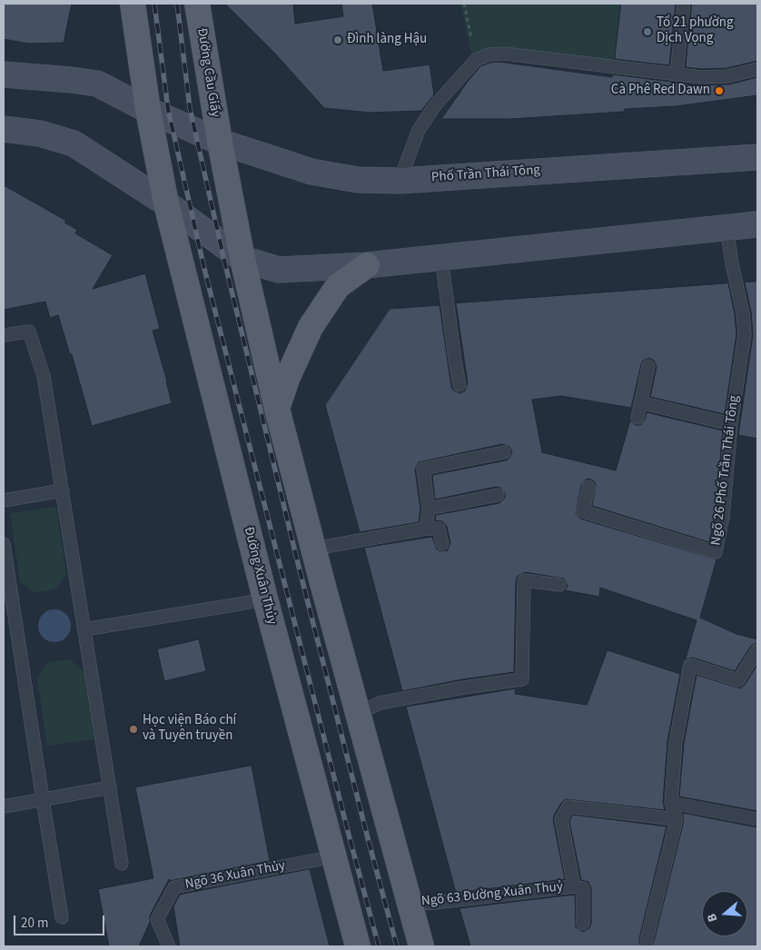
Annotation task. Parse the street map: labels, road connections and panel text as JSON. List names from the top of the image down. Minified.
{"streets":{"main road":["Đường Cầu Giấy","Phố Trần Thái Tông","Đường Xuân Thủy"],"lane":["Ngõ 26 Phố Trần Thái Tông","Ngõ 36 Xuân Thủy","Ngõ 63 Đường Xuân Thuỷ"]},"crossings":[["Đường Cầu Giấy","Phố Trần Thái Tông"],["Phố Trần Thái Tông","Đường Xuân Thủy"],["Đường Xuân Thủy","Ngõ 36 Xuân Thủy"]],"places":["Tổ 21 phường Dịch Vọng","Đình làng Hậu","Cà Phê Red Dawn","Học viện Báo chí và Tuyên truyền"],"scale_bar":"20 m","north":"left"}
